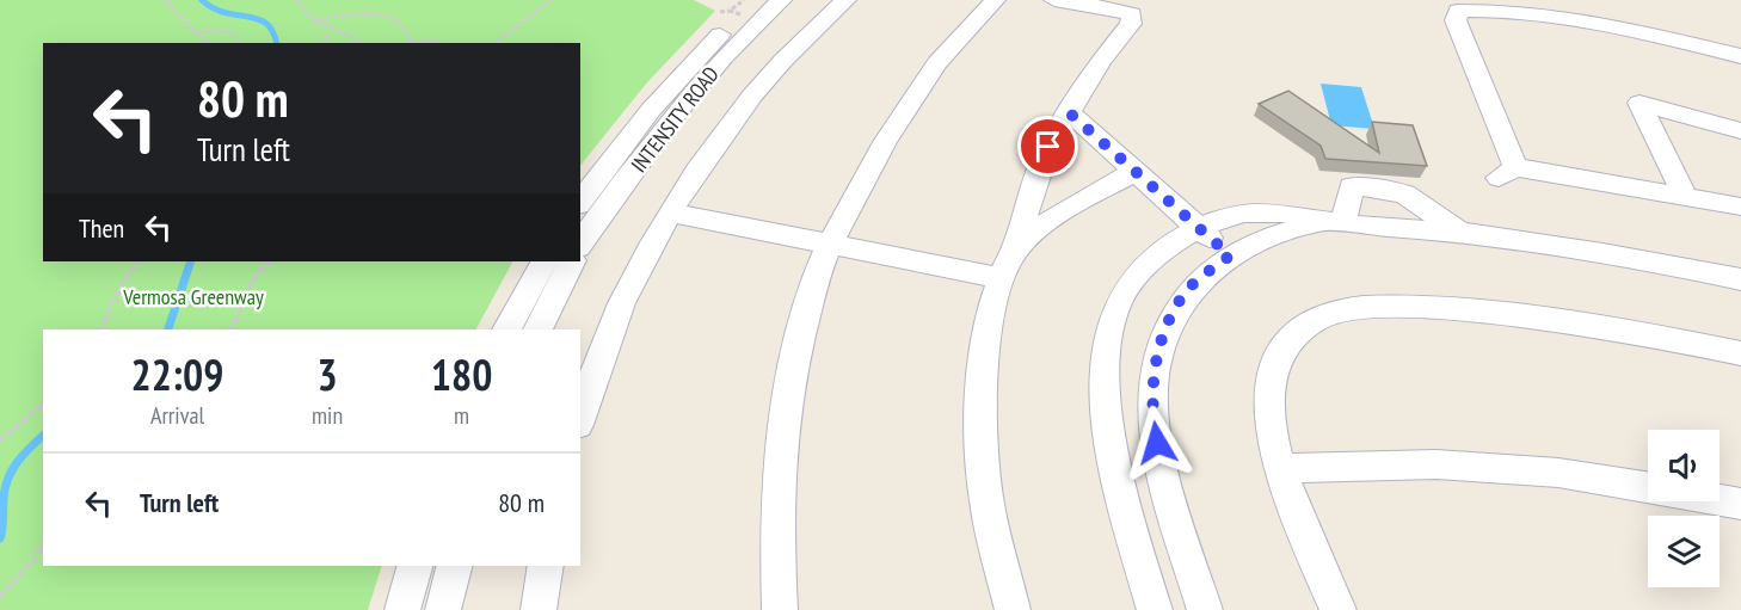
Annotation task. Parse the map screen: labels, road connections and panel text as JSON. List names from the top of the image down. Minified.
{"streets":{"street":["INTENSITY ROAD"]},"parks":["Vermosa Greenway"],"page":{"turn":["80 m","Turn left"],"then":"Then","eta":["22:09","Arrival","3","min","180","m"],"list":[{"name":"Turn left","value":"80 m"}]}}
